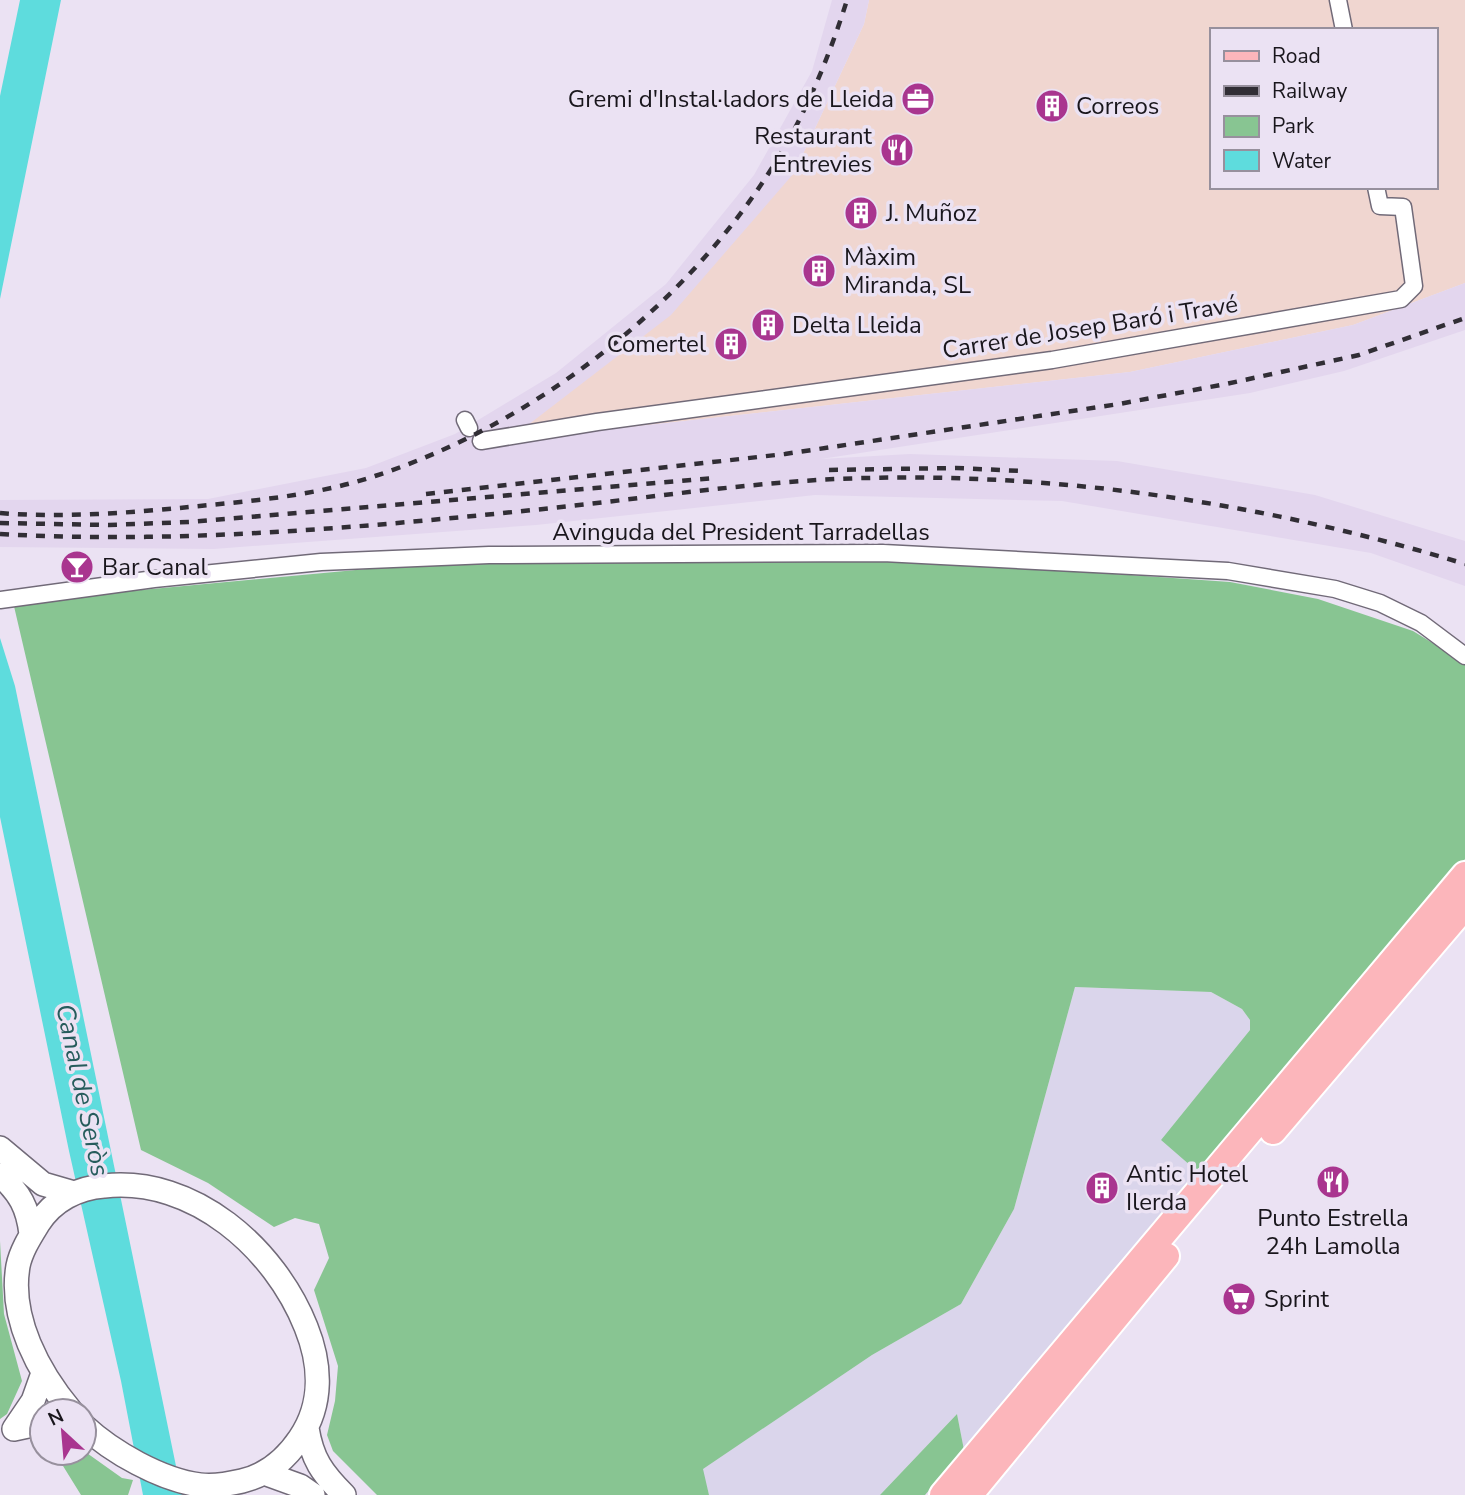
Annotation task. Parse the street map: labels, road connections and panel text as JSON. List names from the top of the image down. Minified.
{"streets":{"street":["Carrer de Josep Baró i Travé","Avinguda del President Tarradellas"]},"water":["Canal de Seròs"],"places":{"office":["Gremi d'Instal·ladors de Lleida"],"building":["Correos","J. Muñoz","Màxim Miranda, SL","Delta Lleida","Comertel","Antic Hotel Ilerda"],"restaurant":["Restaurant Entrevies","Punto Estrella 24h Lamolla"],"bar":["Bar Canal"],"supermarket":["Sprint"]},"legend":["Road","Railway","Park","Water"],"north":"top left"}
